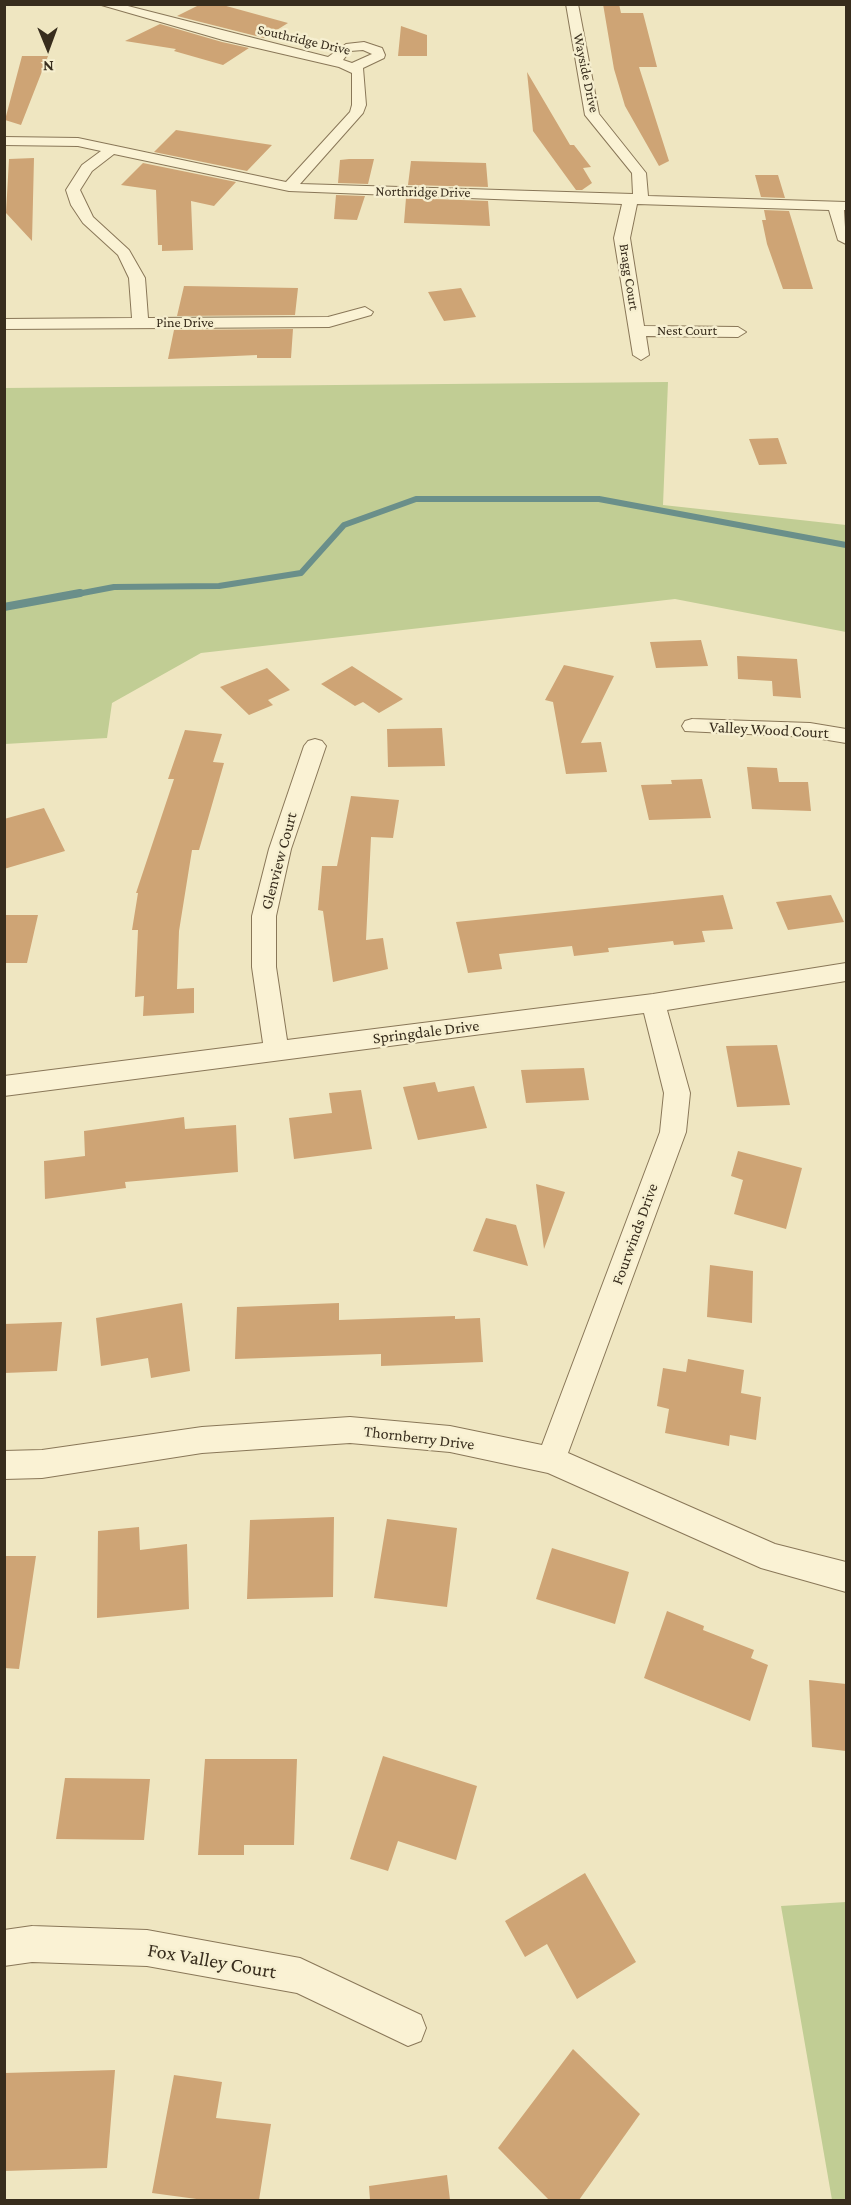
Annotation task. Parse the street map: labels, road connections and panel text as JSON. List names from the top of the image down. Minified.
{"streets":{"street":["Southridge Drive","Wayside Drive","Northridge Drive","Bragg Court","Pine Drive","Nest Court","Valley Wood Court","Glenview Court","Springdale Drive","Fourwinds Drive","Thornberry Drive","Fox Valley Court"]},"crossings":[["Southridge Drive","Northridge Drive"],["Wayside Drive","Northridge Drive"],["Wayside Drive","Bragg Court"],["Northridge Drive","Bragg Court"],["Bragg Court","Nest Court"],["Glenview Court","Springdale Drive"],["Springdale Drive","Fourwinds Drive"],["Fourwinds Drive","Thornberry Drive"]],"north":"bottom"}
